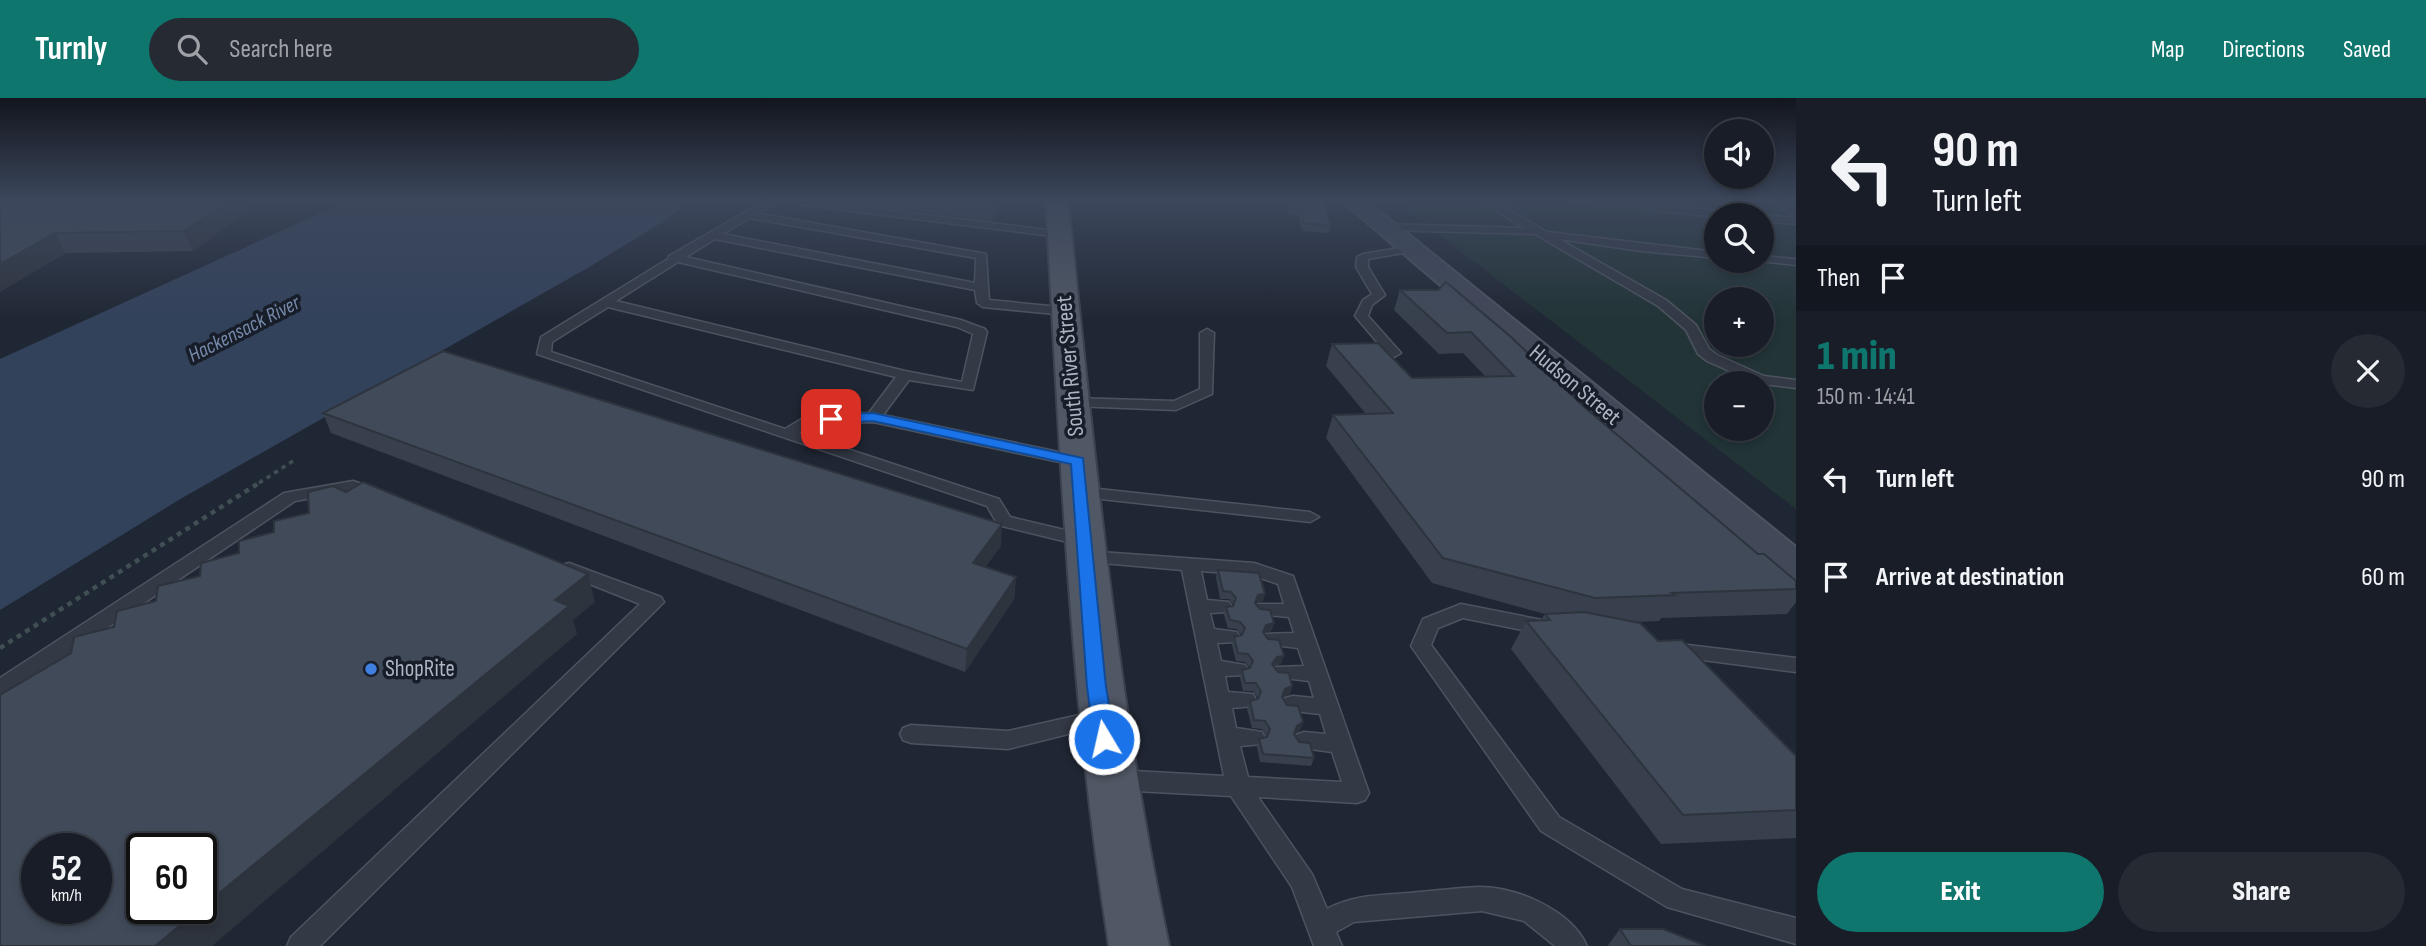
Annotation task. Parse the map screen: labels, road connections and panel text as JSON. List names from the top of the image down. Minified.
{"streets":{"main road":["South River Street","Hudson Street"]},"water":["Hackensack River"],"places":["ShopRite"],"page":{"header":"Turnly","search":"Search here","nav":["Map","Directions","Saved"],"turn":["90 m","Turn left"],"map_buttons":["+","−"],"then":"Then","heading":["1 min","150 m · 14:41"],"list":[{"name":"Turn left","value":"90 m"},{"name":"Arrive at destination","value":"60 m"}],"speed":"52 km/h","limit":"60","buttons":["Exit","Share"]}}
